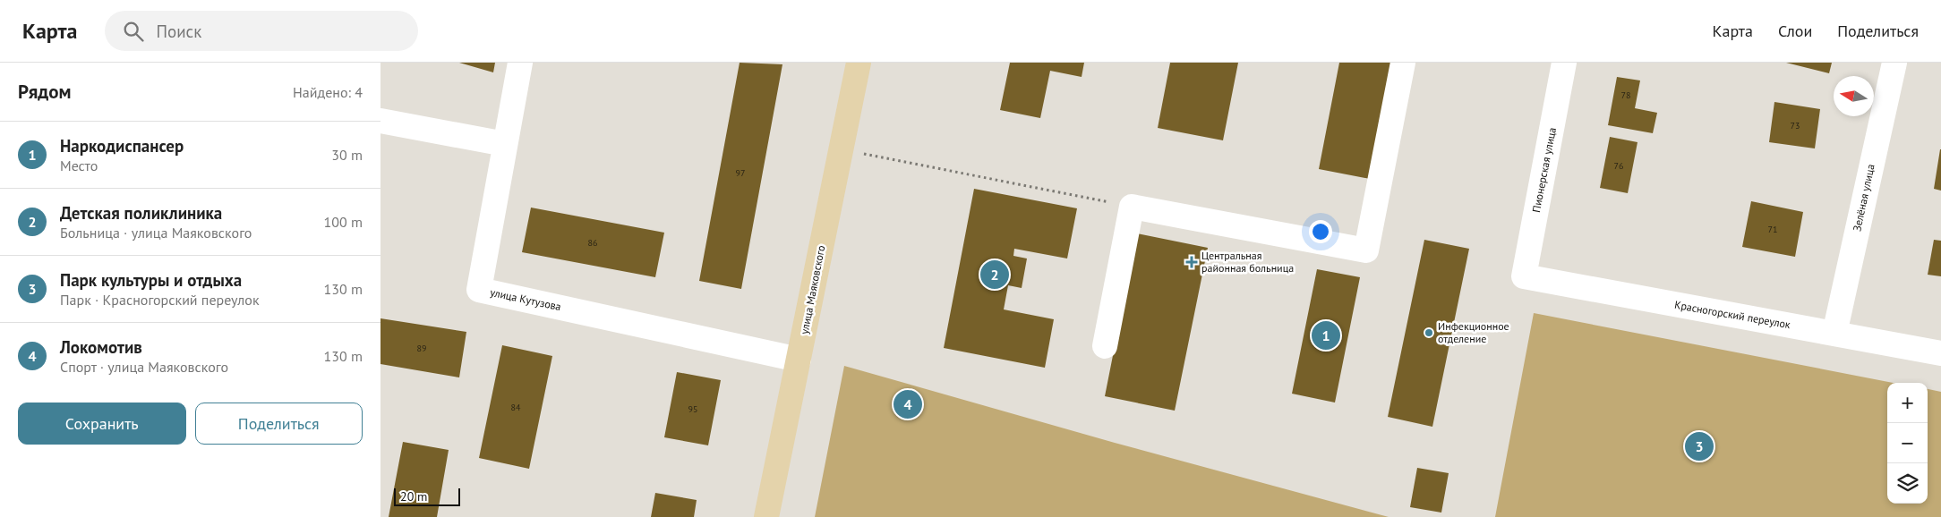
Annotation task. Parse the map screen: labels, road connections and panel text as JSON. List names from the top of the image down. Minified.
{"streets":{"main road":["улица Маяковского"],"street":["Пионерская улица","Зелёная улица","улица Кутузова","Красногорский переулок"]},"crossings":[["Пионерская улица","Красногорский переулок"],["Зелёная улица","Красногорский переулок"],["улица Маяковского","улица Кутузова"]],"places":{"health":["Центральная районная больница"],"other":["Инфекционное отделение"]},"house_numbers":["78","73","76","97","71","86","89","84","95"],"scale_bar":"20 m","north":"left","page":{"header":"Карта","search":"Поиск","nav":["Карта","Слои","Поделиться"],"heading":["Рядом","Найдено: 4"],"list":[{"mark":"1","name":"Наркодиспансер","note":"Место","value":"30 m"},{"mark":"2","name":"Детская поликлиника","note":"Больница · улица Маяковского","value":"100 m"},{"mark":"3","name":"Парк культуры и отдыха","note":"Парк · Красногорский переулок","value":"130 m"},{"mark":"4","name":"Локомотив","note":"Спорт · улица Маяковского","value":"130 m"}],"pins":["2","1","4","3"],"map_buttons":["+","−"],"buttons":["Сохранить","Поделиться"],"scale":"20 m"}}
